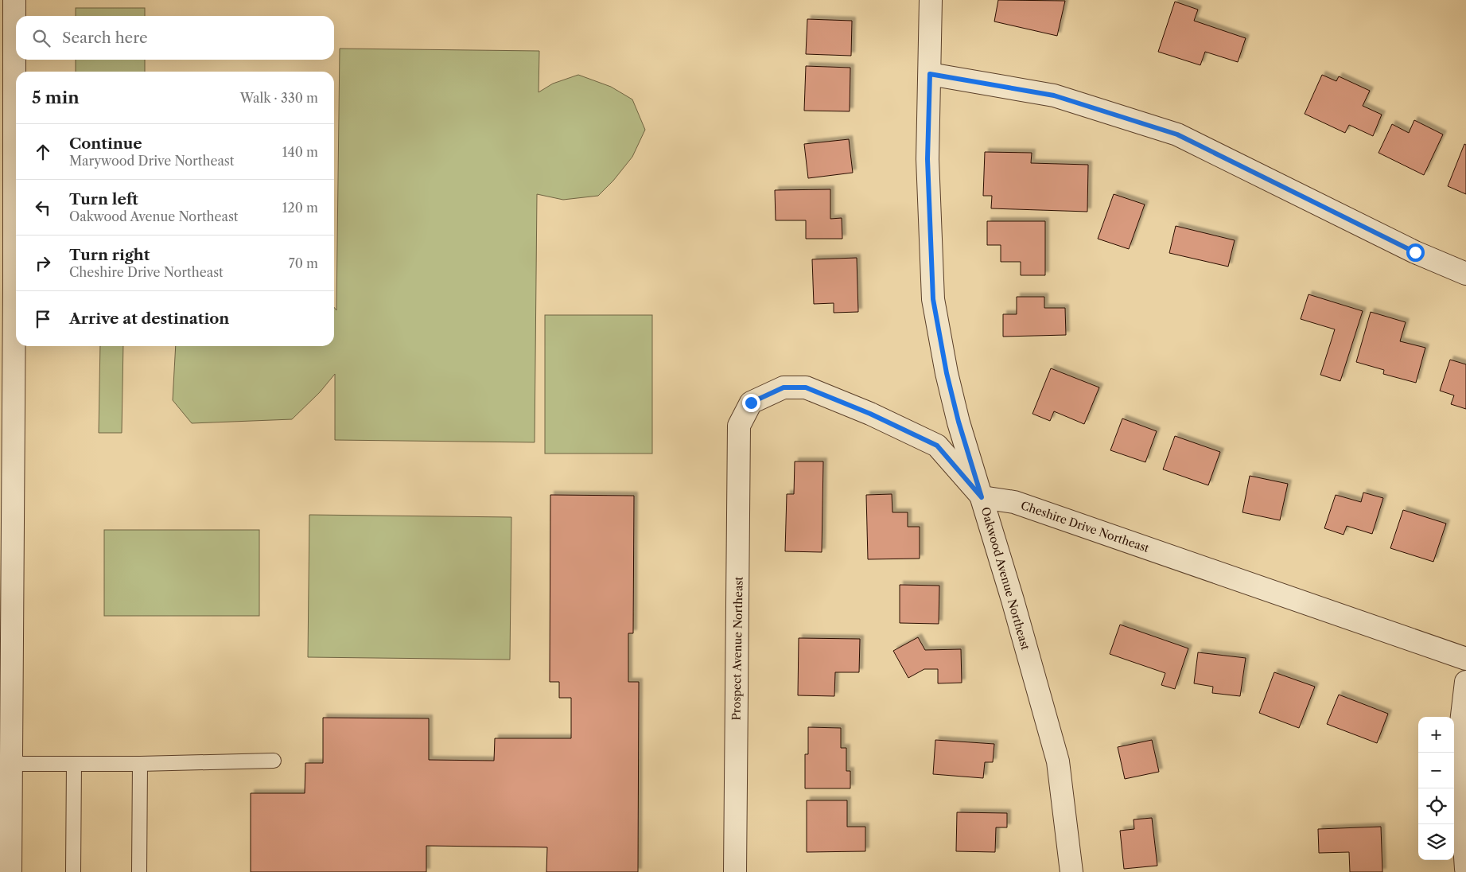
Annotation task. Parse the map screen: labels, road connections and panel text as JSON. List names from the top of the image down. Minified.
{"streets":{"street":["Cheshire Drive Northeast","Oakwood Avenue Northeast","Prospect Avenue Northeast"]},"crossings":[["Cheshire Drive Northeast","Oakwood Avenue Northeast"],["Cheshire Drive Northeast","Prospect Avenue Northeast"],["Oakwood Avenue Northeast","Prospect Avenue Northeast"]],"page":{"search":"Search here","heading":["5 min","Walk · 330 m"],"list":[["Continue","Marywood Drive Northeast","140 m"],["Turn left","Oakwood Avenue Northeast","120 m"],["Turn right","Cheshire Drive Northeast","70 m"],"Arrive at destination"],"map_buttons":["+","−"]}}
